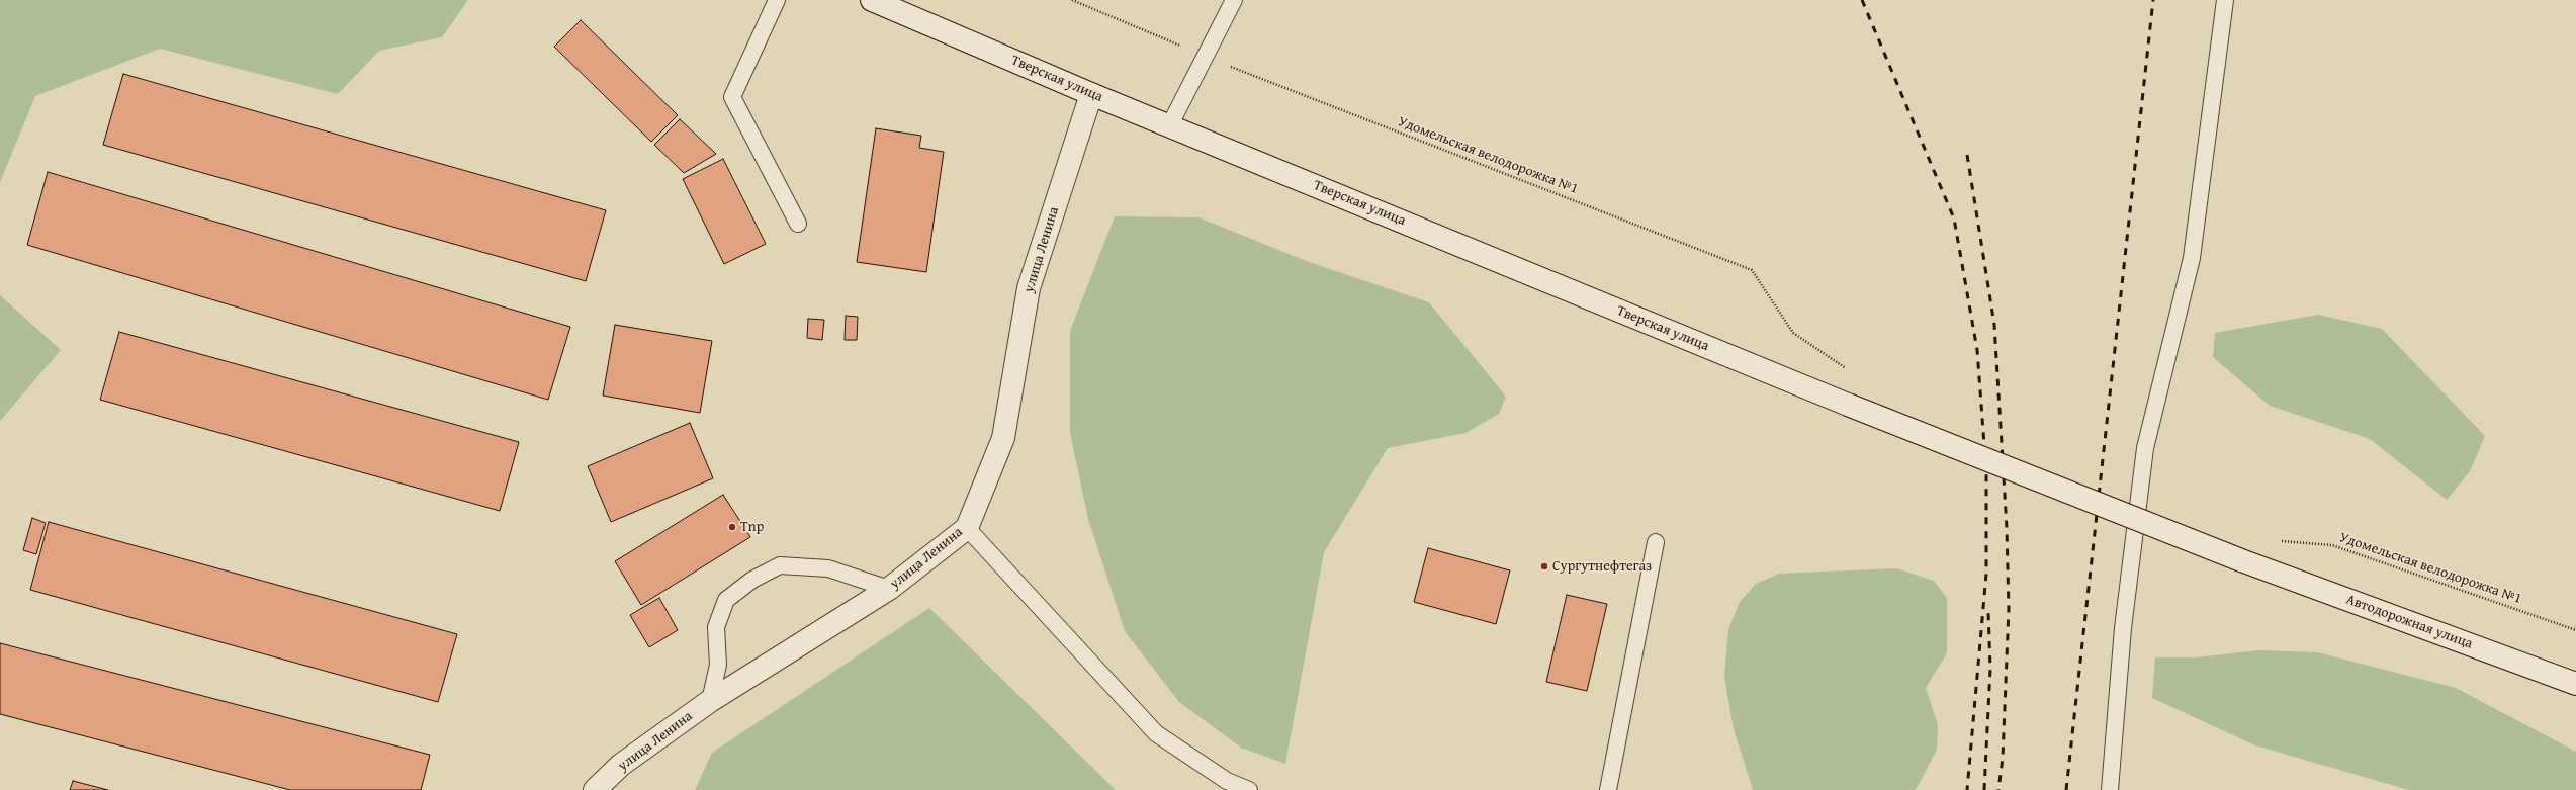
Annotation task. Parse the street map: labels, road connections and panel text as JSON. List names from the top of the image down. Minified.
{"streets":{"main road":["Тверская улица","улица Ленина","Автодорожная улица"],"path":["Удомельская велодорожка №1"]},"crossings":[["Тверская улица","улица Ленина"],["Тверская улица","Автодорожная улица"]],"places":["Tnp","Сургутнефтегаз"]}
